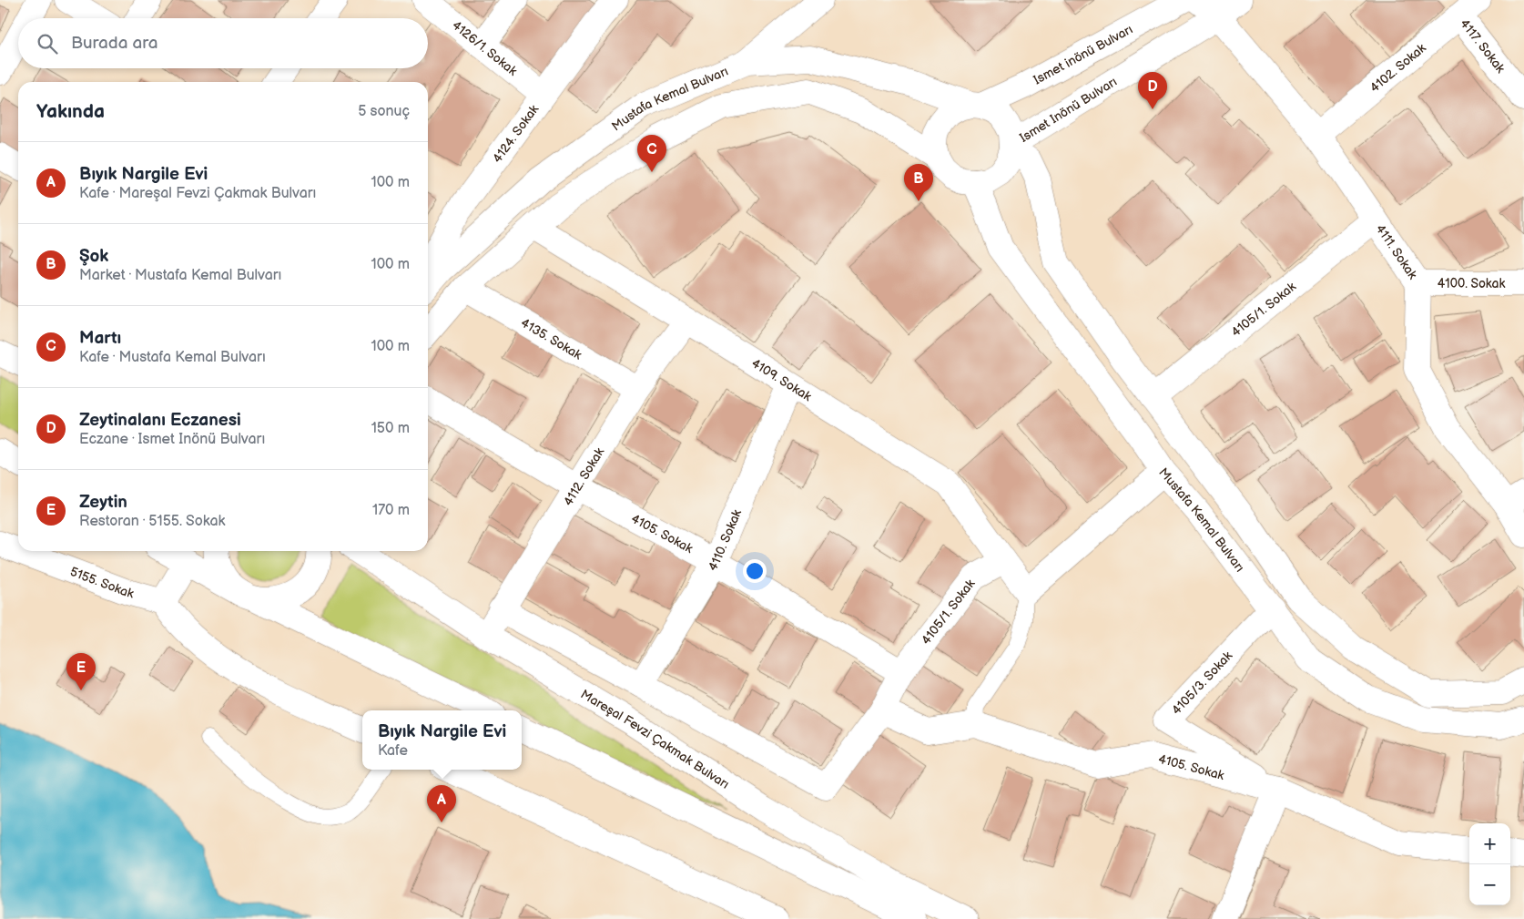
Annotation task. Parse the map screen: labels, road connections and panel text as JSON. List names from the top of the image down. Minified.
{"streets":{"main road":["4117. Sokak","4126/1. Sokak","Ismet inönü Bulvarı","4102. Sokak","Mustafa Kemal Bulvarı","Ismet Inönü Bulvarı","4124. Sokak","4111. Sokak","4100. Sokak","4105/1. Sokak","4135. Sokak","4109. Sokak","4112. Sokak","4105. Sokak","4110. Sokak","5155. Sokak","4105/3. Sokak","Mareşal Fevzi Çakmak Bulvarı"]},"crossings":[["4117. Sokak","4102. Sokak"],["4126/1. Sokak","4124. Sokak"],["Ismet inönü Bulvarı","Mustafa Kemal Bulvarı"],["Ismet inönü Bulvarı","Ismet Inönü Bulvarı"],["4102. Sokak","4111. Sokak"],["Mustafa Kemal Bulvarı","Ismet Inönü Bulvarı"],["Mustafa Kemal Bulvarı","4105/3. Sokak"],["Ismet Inönü Bulvarı","4111. Sokak"],["4111. Sokak","4100. Sokak"],["4111. Sokak","4105/1. Sokak"],["4105/1. Sokak","4109. Sokak"],["4105/1. Sokak","4105. Sokak"],["4105/1. Sokak","4110. Sokak"],["4135. Sokak","4112. Sokak"],["4109. Sokak","4112. Sokak"],["4109. Sokak","4110. Sokak"],["4112. Sokak","4105. Sokak"],["4112. Sokak","Mareşal Fevzi Çakmak Bulvarı"],["4105. Sokak","4110. Sokak"],["4105. Sokak","4105/3. Sokak"]],"page":{"search":"Burada ara","pins":["D","C","B","E","A"],"heading":["Yakında","5 sonuç"],"list":[{"mark":"A","name":"Bıyık Nargile Evi","note":"Kafe · Mareşal Fevzi Çakmak Bulvarı","value":"100 m"},{"mark":"B","name":"Şok","note":"Market · Mustafa Kemal Bulvarı","value":"100 m"},{"mark":"C","name":"Martı","note":"Kafe · Mustafa Kemal Bulvarı","value":"100 m"},{"mark":"D","name":"Zeytinalanı Eczanesi","note":"Eczane · Ismet Inönü Bulvarı","value":"150 m"},{"mark":"E","name":"Zeytin","note":"Restoran · 5155. Sokak","value":"170 m"}],"popup":["Bıyık Nargile Evi","Kafe"],"map_buttons":["+","−"]}}
